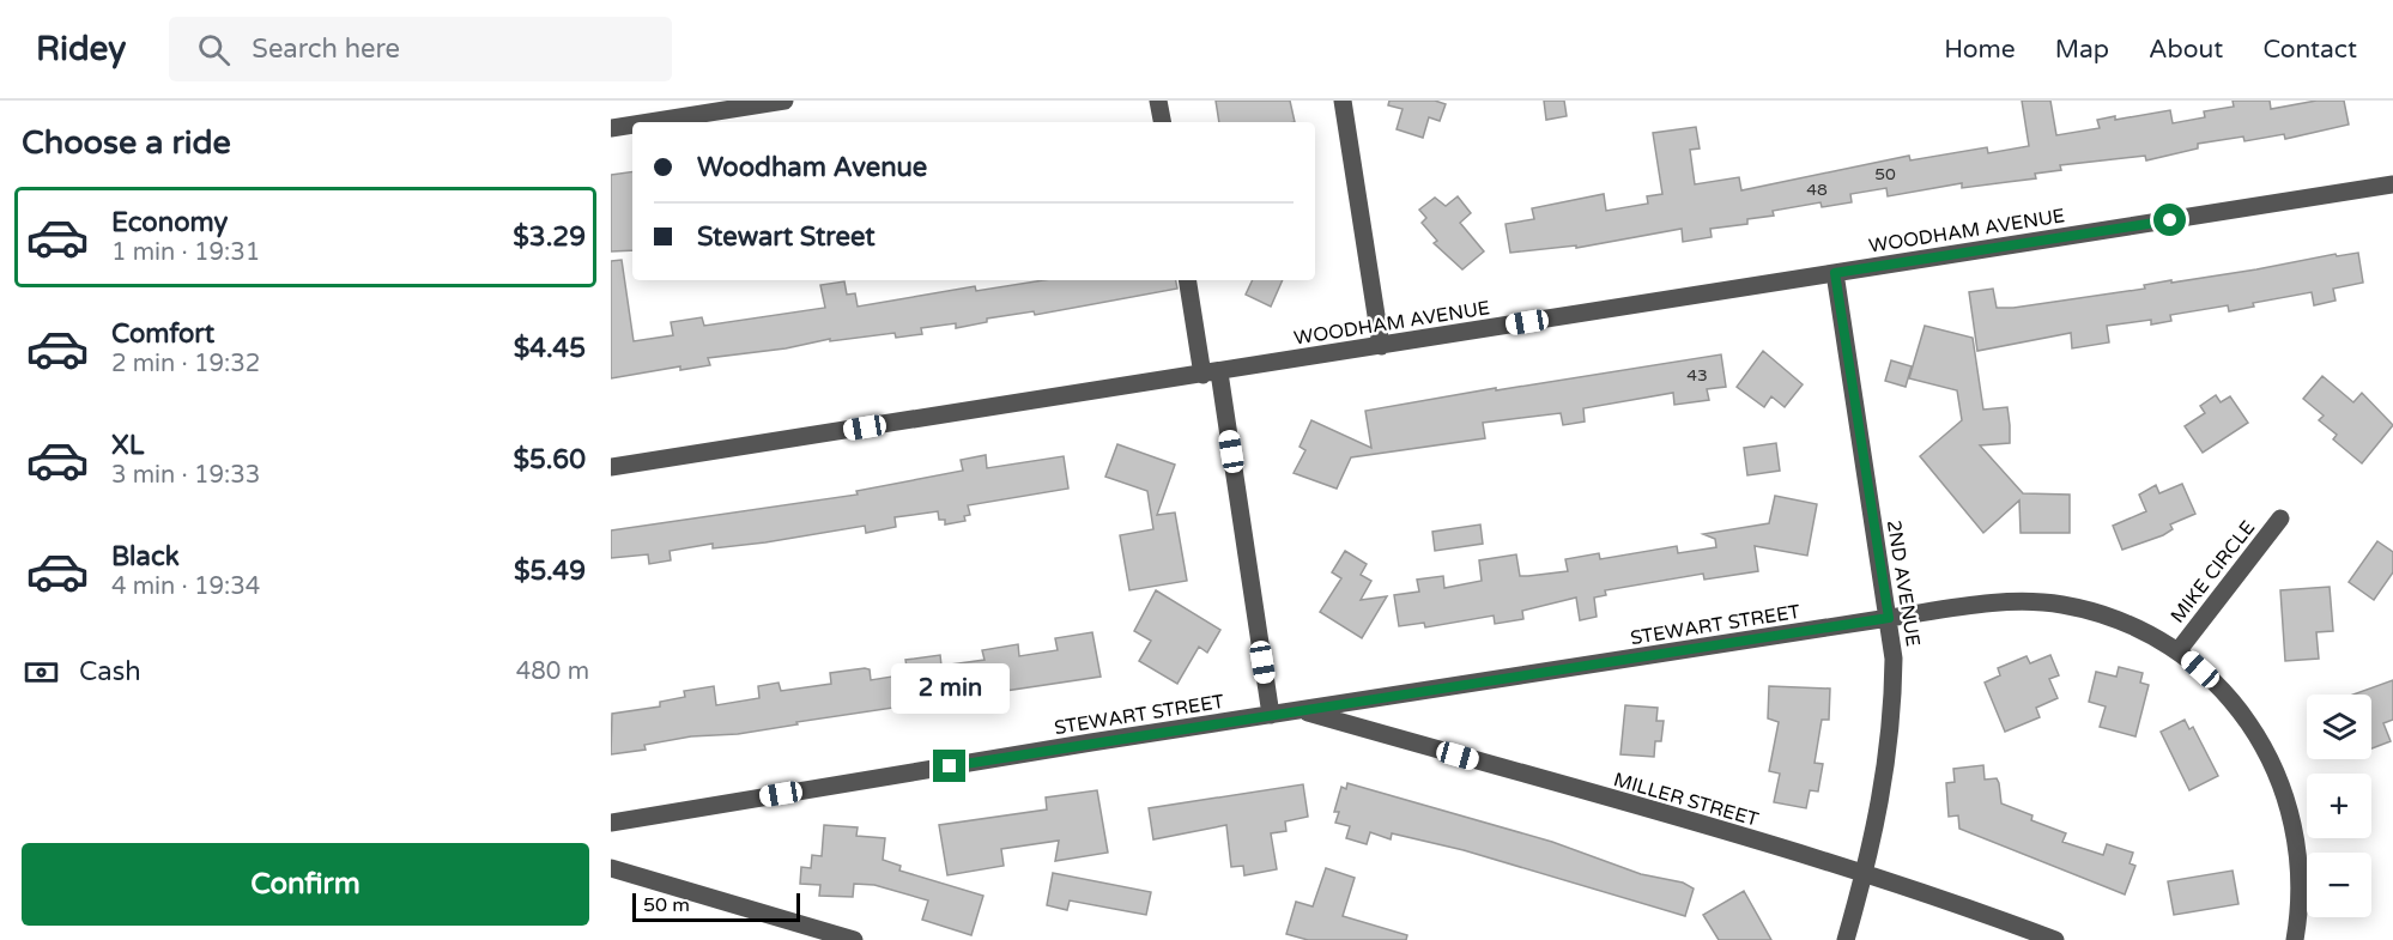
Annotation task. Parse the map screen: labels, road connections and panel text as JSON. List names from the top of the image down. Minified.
{"streets":{"street":["WOODHAM AVENUE","MIKE CIRCLE","2ND AVENUE","STEWART STREET","MILLER STREET"]},"crossings":[["WOODHAM AVENUE","2ND AVENUE"],["MIKE CIRCLE","STEWART STREET"],["2ND AVENUE","STEWART STREET"],["2ND AVENUE","MILLER STREET"],["STEWART STREET","MILLER STREET"]],"house_numbers":["50","48","43"],"scale_bar":"50 m","page":{"header":"Ridey","search":"Search here","nav":["Home","Map","About","Contact"],"heading":"Choose a ride","banner":["Woodham Avenue","Stewart Street"],"list":[{"name":"Economy","note":"1 min · 19:31","value":"$3.29"},{"name":"Comfort","note":"2 min · 19:32","value":"$4.45"},{"name":"XL","note":"3 min · 19:33","value":"$5.60"},{"name":"Black","note":"4 min · 19:34","value":"$5.49"}],"pay":["Cash","480 m"],"bubble":"2 min","map_buttons":["+","−"],"buttons":"Confirm","scale":"50 m"}}
